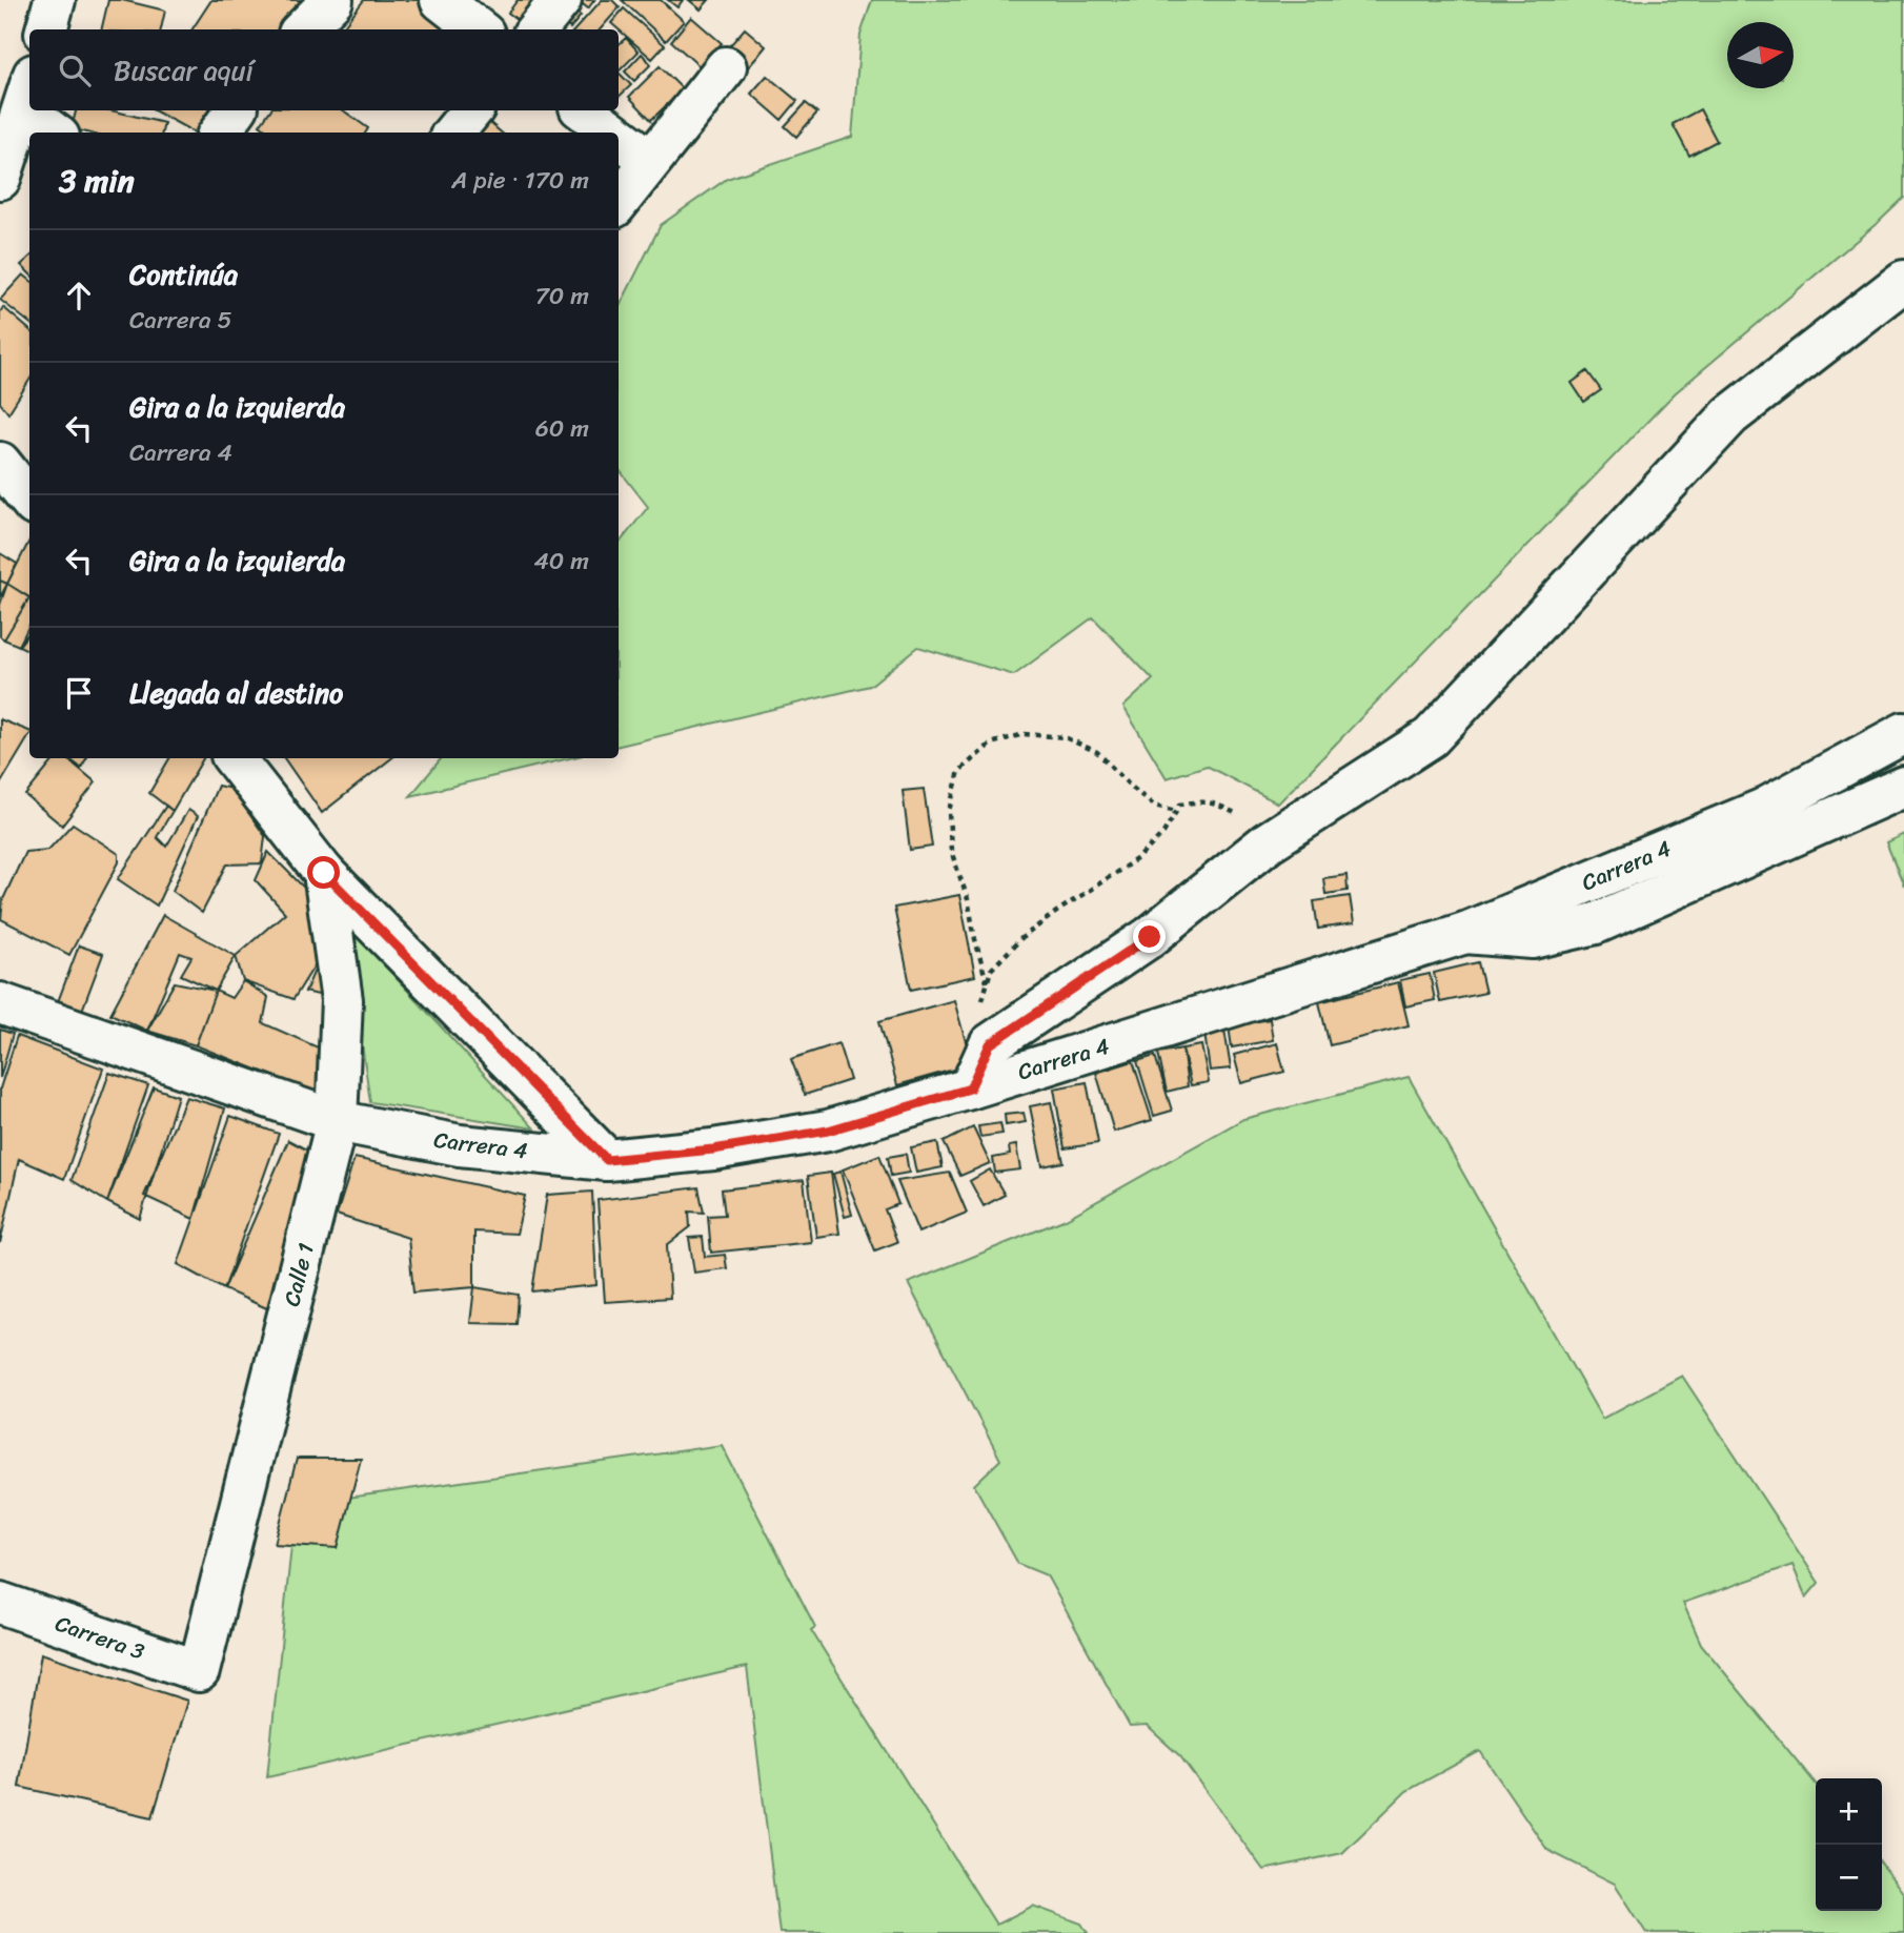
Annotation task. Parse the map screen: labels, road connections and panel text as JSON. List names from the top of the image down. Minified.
{"streets":{"street":["Carrera 4","Calle 1","Carrera 3"]},"crossings":[["Carrera 4","Calle 1"],["Calle 1","Carrera 3"]],"north":"right","page":{"search":"Buscar aquí","heading":["3 min","A pie · 170 m"],"list":[["Continúa","Carrera 5","70 m"],["Gira a la izquierda","Carrera 4","60 m"],["Gira a la izquierda","40 m"],"Llegada al destino"],"map_buttons":["+","−"]}}
